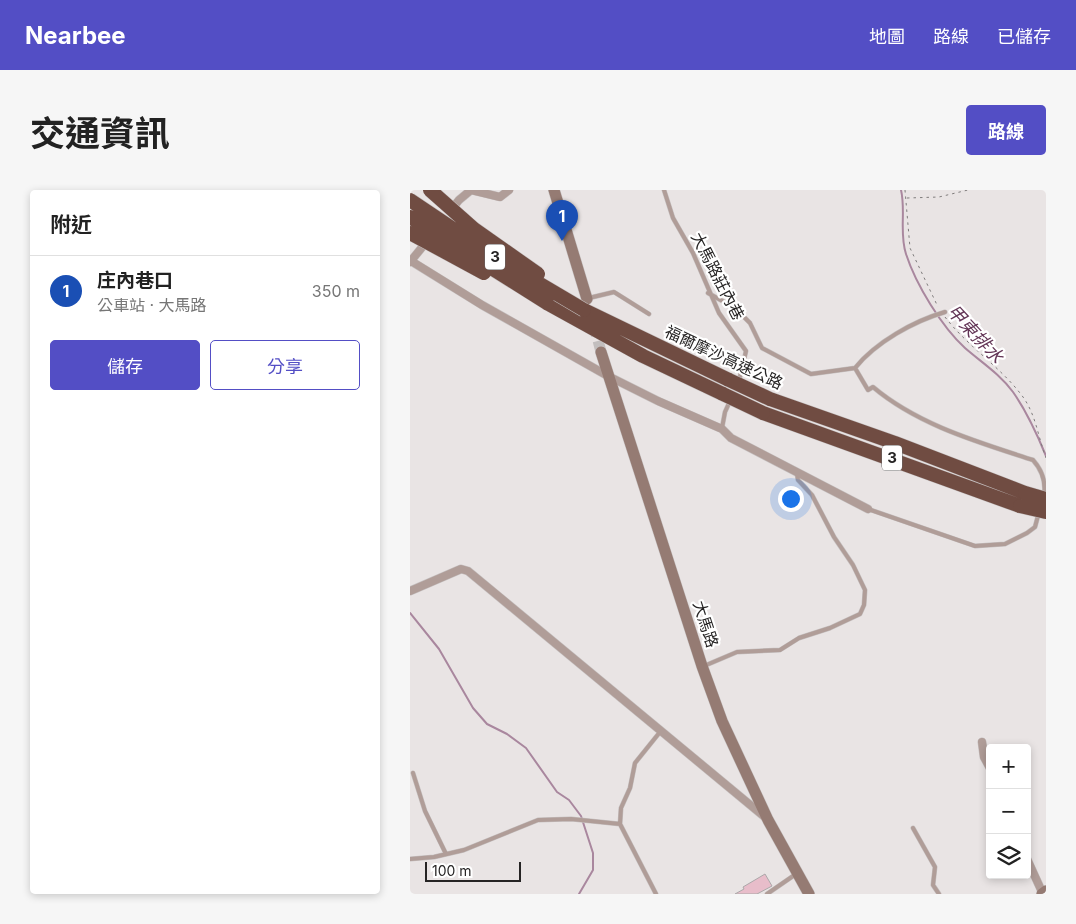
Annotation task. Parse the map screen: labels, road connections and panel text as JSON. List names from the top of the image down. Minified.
{"streets":{"highway":["3","福爾摩沙高速公路"],"street":["大馬路"],"lane":["大馬路莊內巷"]},"water":["甲東排水"],"scale_bar":"100 m","page":{"header":"Nearbee","nav":["地圖","路線","已儲存"],"title":"交通資訊","buttons":["路線",["儲存","分享"]],"heading":"附近","pins":"1","list":[{"mark":"1","name":"庄內巷口","note":"公車站 · 大馬路","value":"350 m"}],"map_buttons":["+","−"],"scale":"100 m"}}
